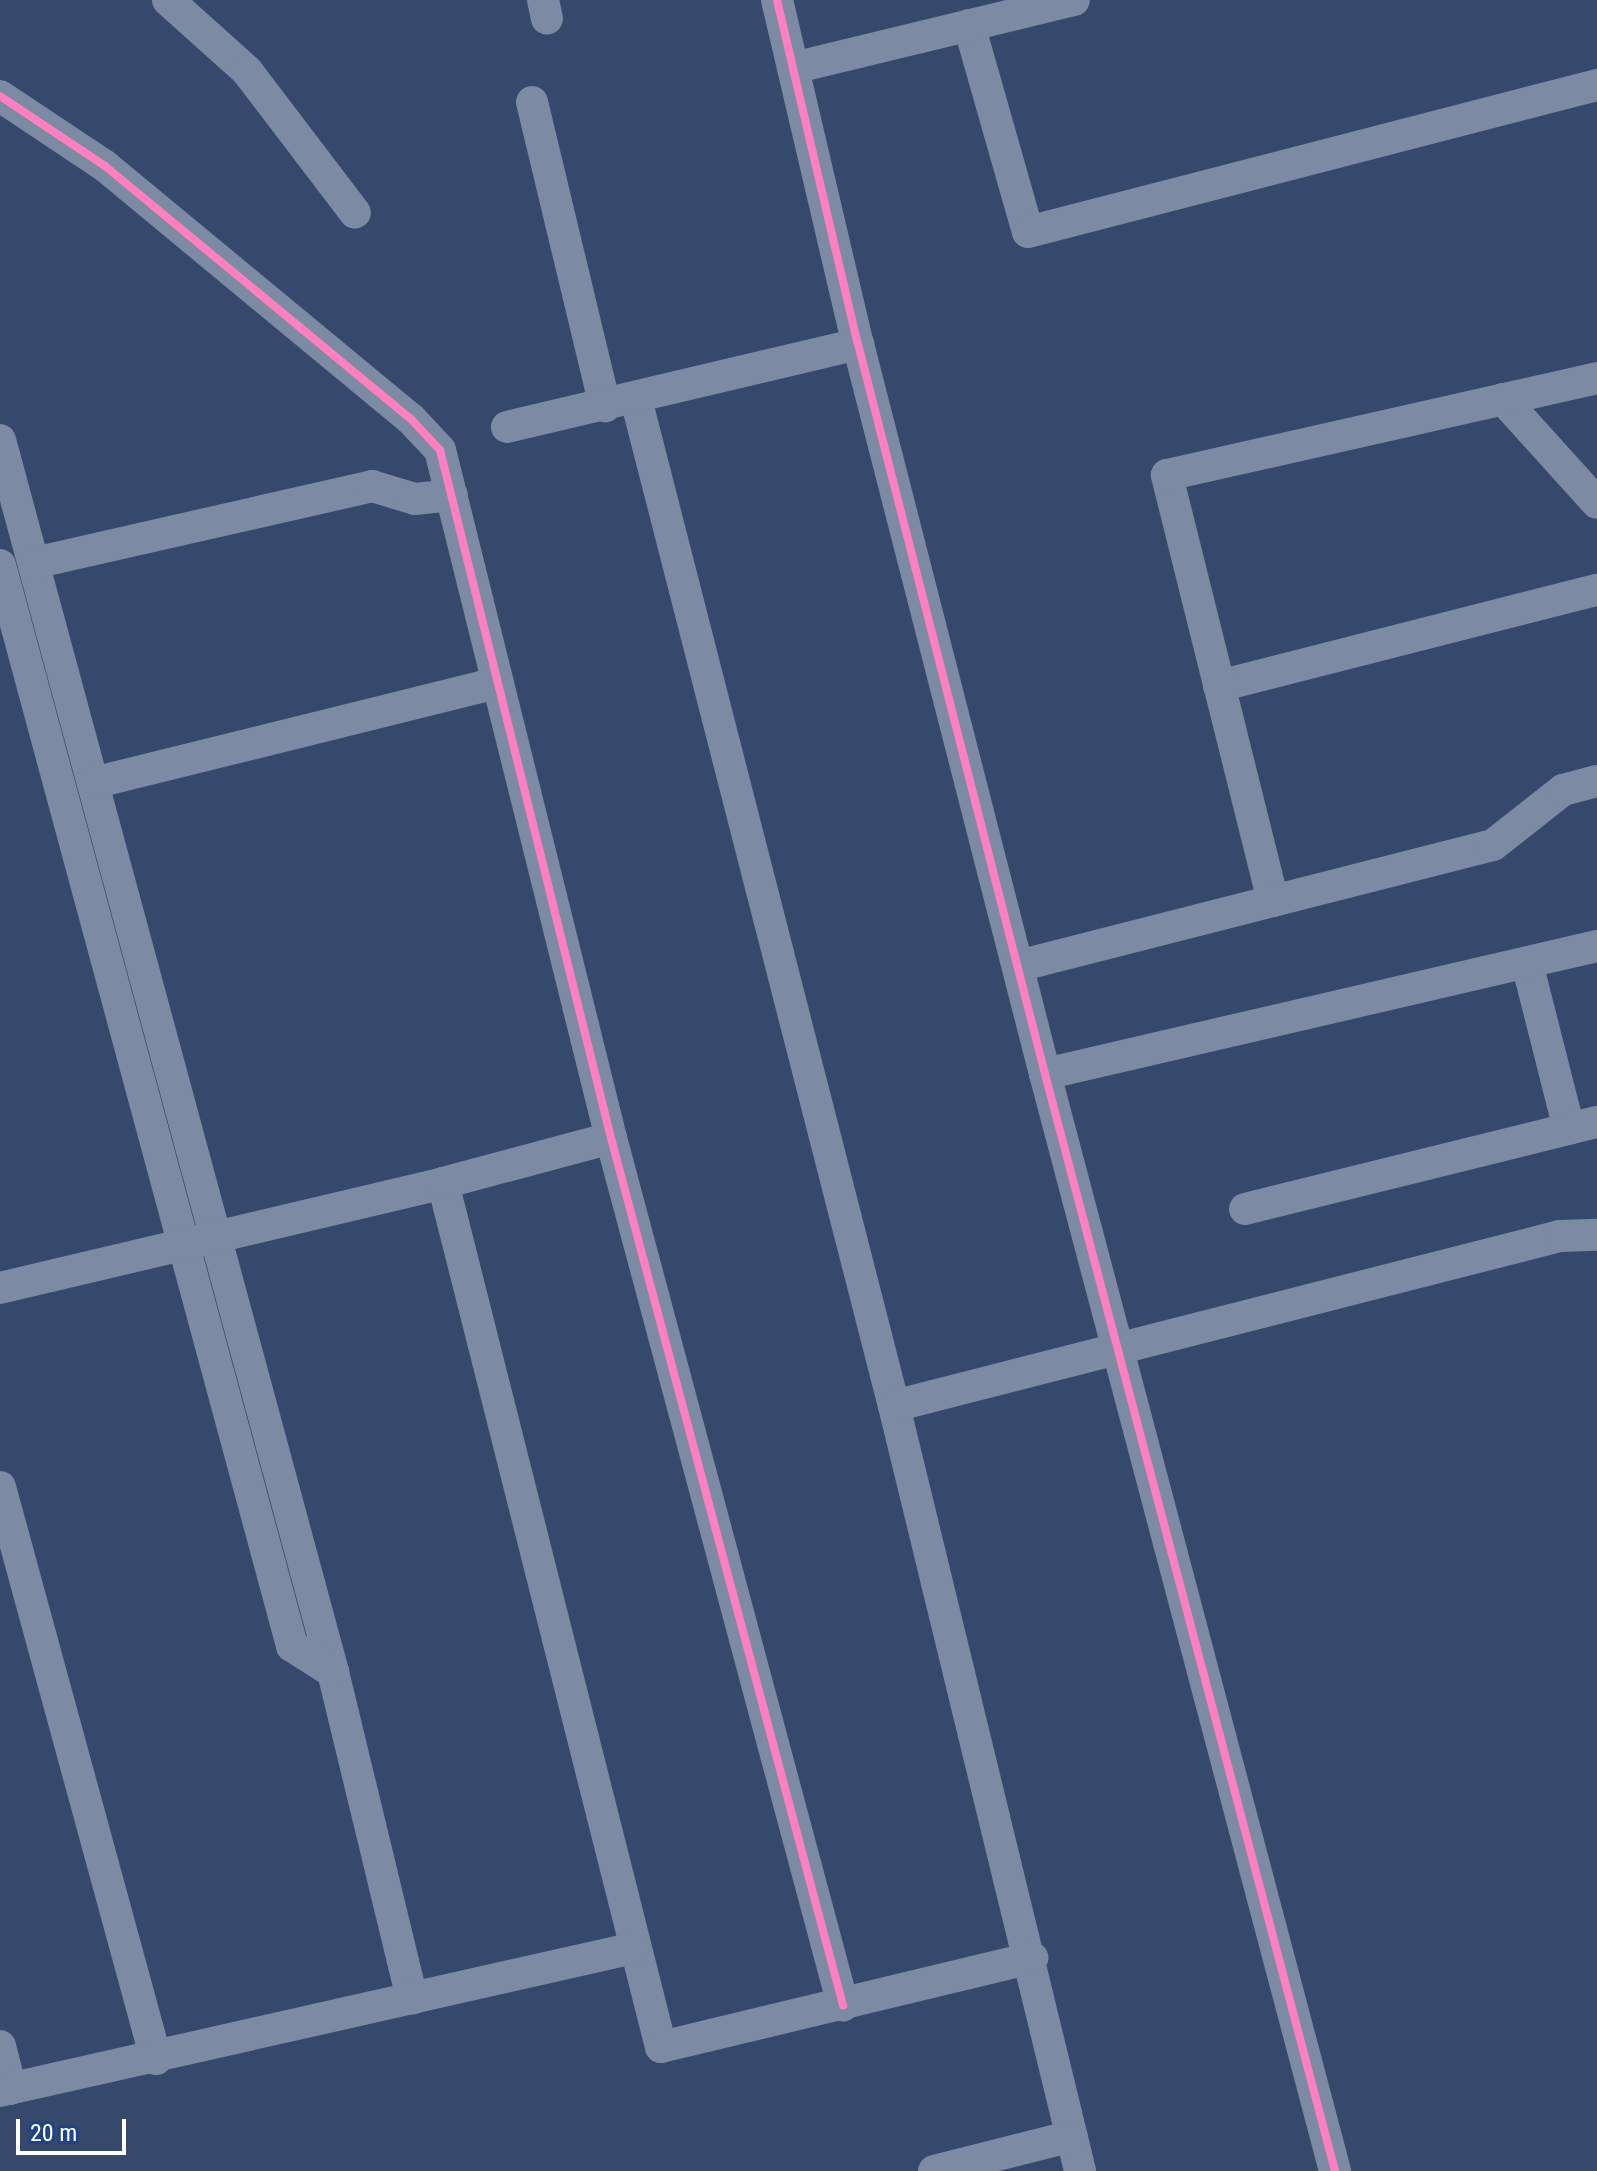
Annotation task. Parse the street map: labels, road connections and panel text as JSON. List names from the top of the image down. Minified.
{"scale_bar":"20 m"}
